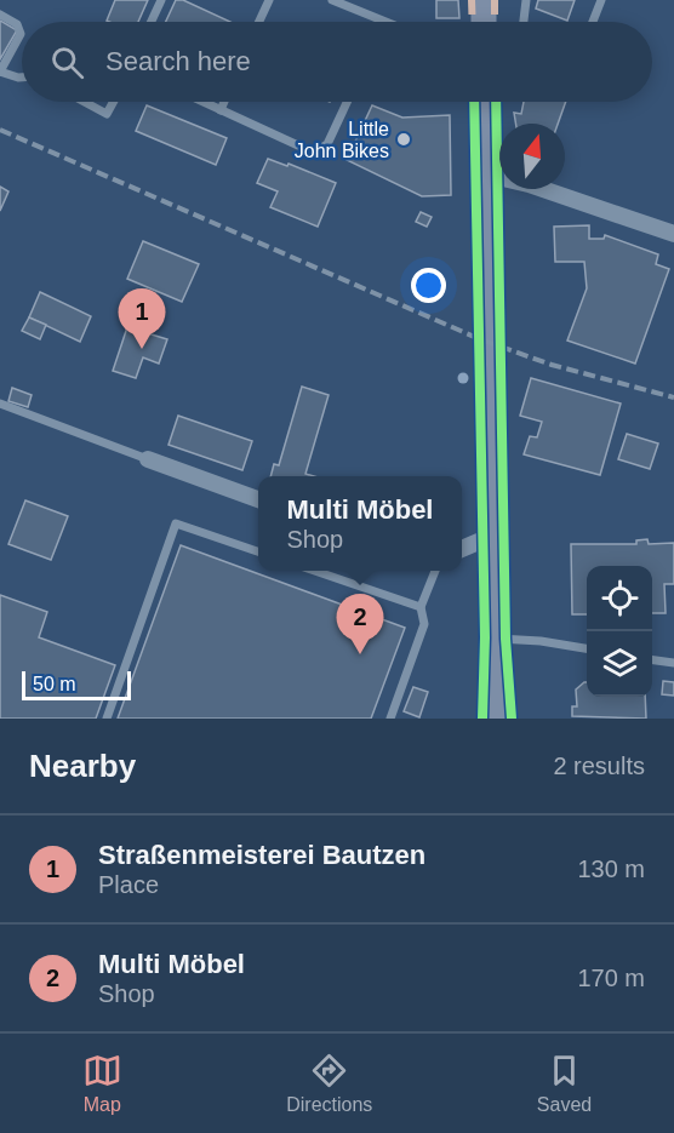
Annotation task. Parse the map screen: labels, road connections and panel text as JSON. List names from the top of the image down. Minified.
{"places":["Little John Bikes"],"scale_bar":"50 m","north":"top","page":{"search":"Search here","pins":["1","2"],"popup":["Multi Möbel","Shop"],"scale":"50 m","heading":["Nearby","2 results"],"list":[{"mark":"1","name":"Straßenmeisterei Bautzen","note":"Place","value":"130 m"},{"mark":"2","name":"Multi Möbel","note":"Shop","value":"170 m"}],"nav":["Map","Directions","Saved"]}}
